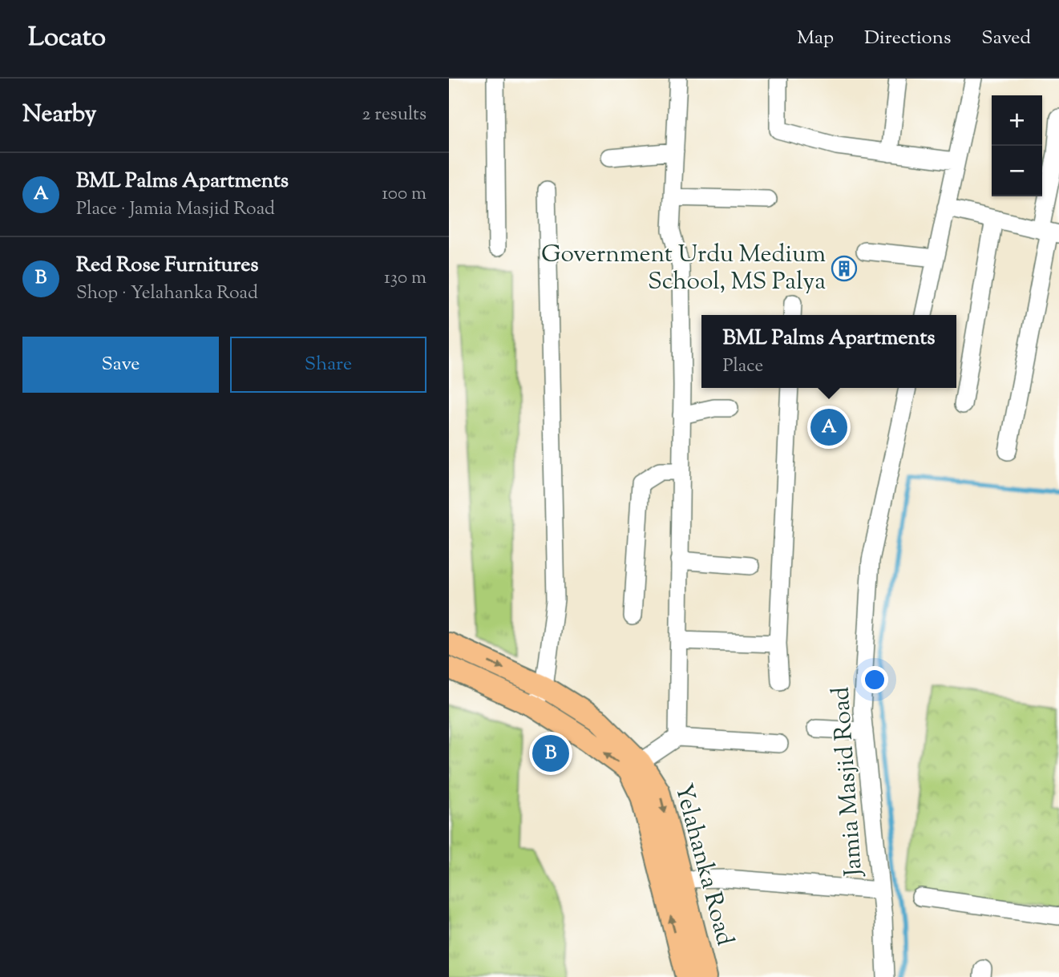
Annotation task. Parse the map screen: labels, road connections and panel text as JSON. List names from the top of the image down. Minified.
{"streets":{"main road":["Yelahanka Road"],"street":["Jamia Masjid Road"]},"places":{"building":["Government Urdu Medium School, MS Palya"]},"page":{"header":"Locato","nav":["Map","Directions","Saved"],"heading":["Nearby","2 results"],"map_buttons":["+","−"],"list":[{"mark":"A","name":"BML Palms Apartments","note":"Place · Jamia Masjid Road","value":"100 m"},{"mark":"B","name":"Red Rose Furnitures","note":"Shop · Yelahanka Road","value":"130 m"}],"popup":["BML Palms Apartments","Place"],"buttons":["Save","Share"],"pins":["A","B"]}}
